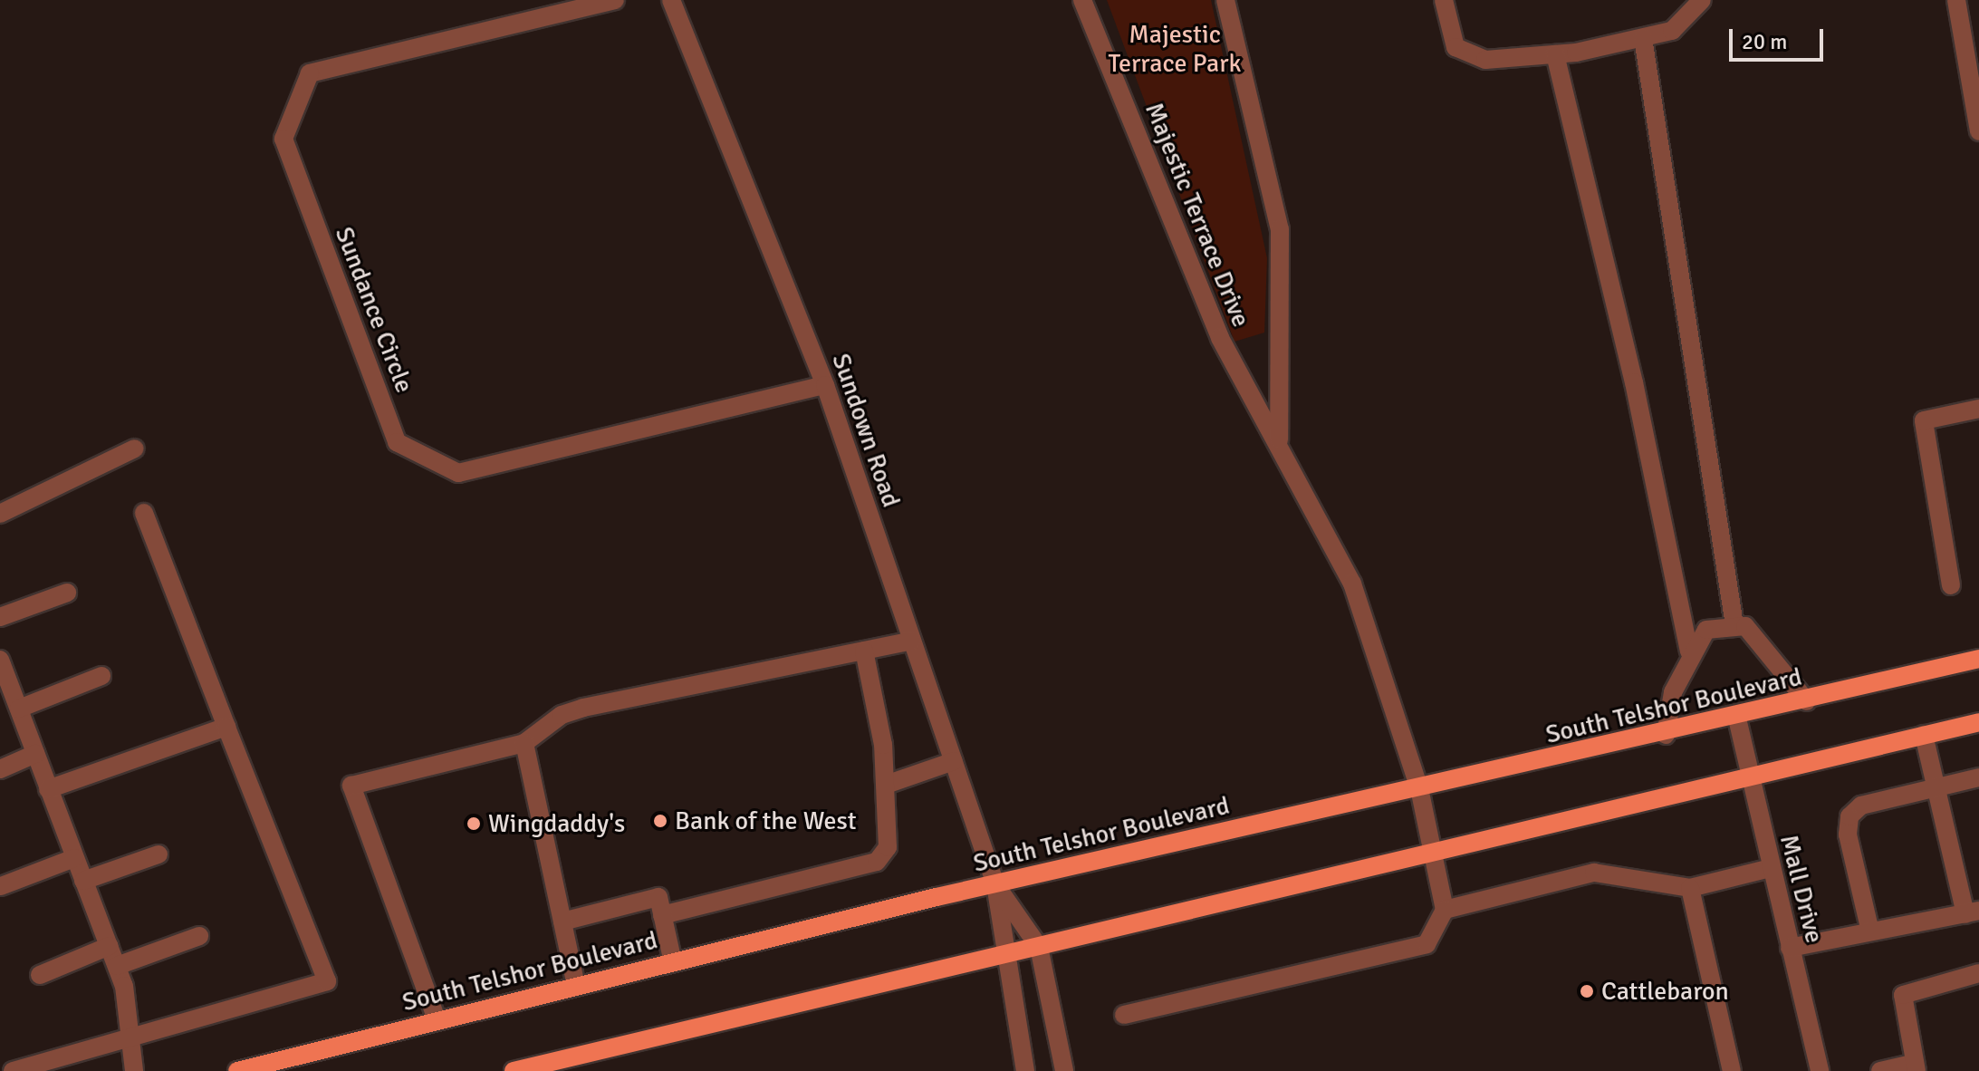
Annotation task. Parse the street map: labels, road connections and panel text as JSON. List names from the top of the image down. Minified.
{"streets":{"main road":["South Telshor Boulevard"],"street":["Majestic Terrace Drive","Sundance Circle","Sundown Road","Mall Drive"]},"crossings":[["Majestic Terrace Drive","South Telshor Boulevard"],["Sundance Circle","Sundown Road"],["Sundown Road","South Telshor Boulevard"],["South Telshor Boulevard","Mall Drive"]],"parks":["Majestic Terrace Park"],"places":["Bank of the West","Wingdaddy's","Cattlebaron"],"scale_bar":"20 m"}
